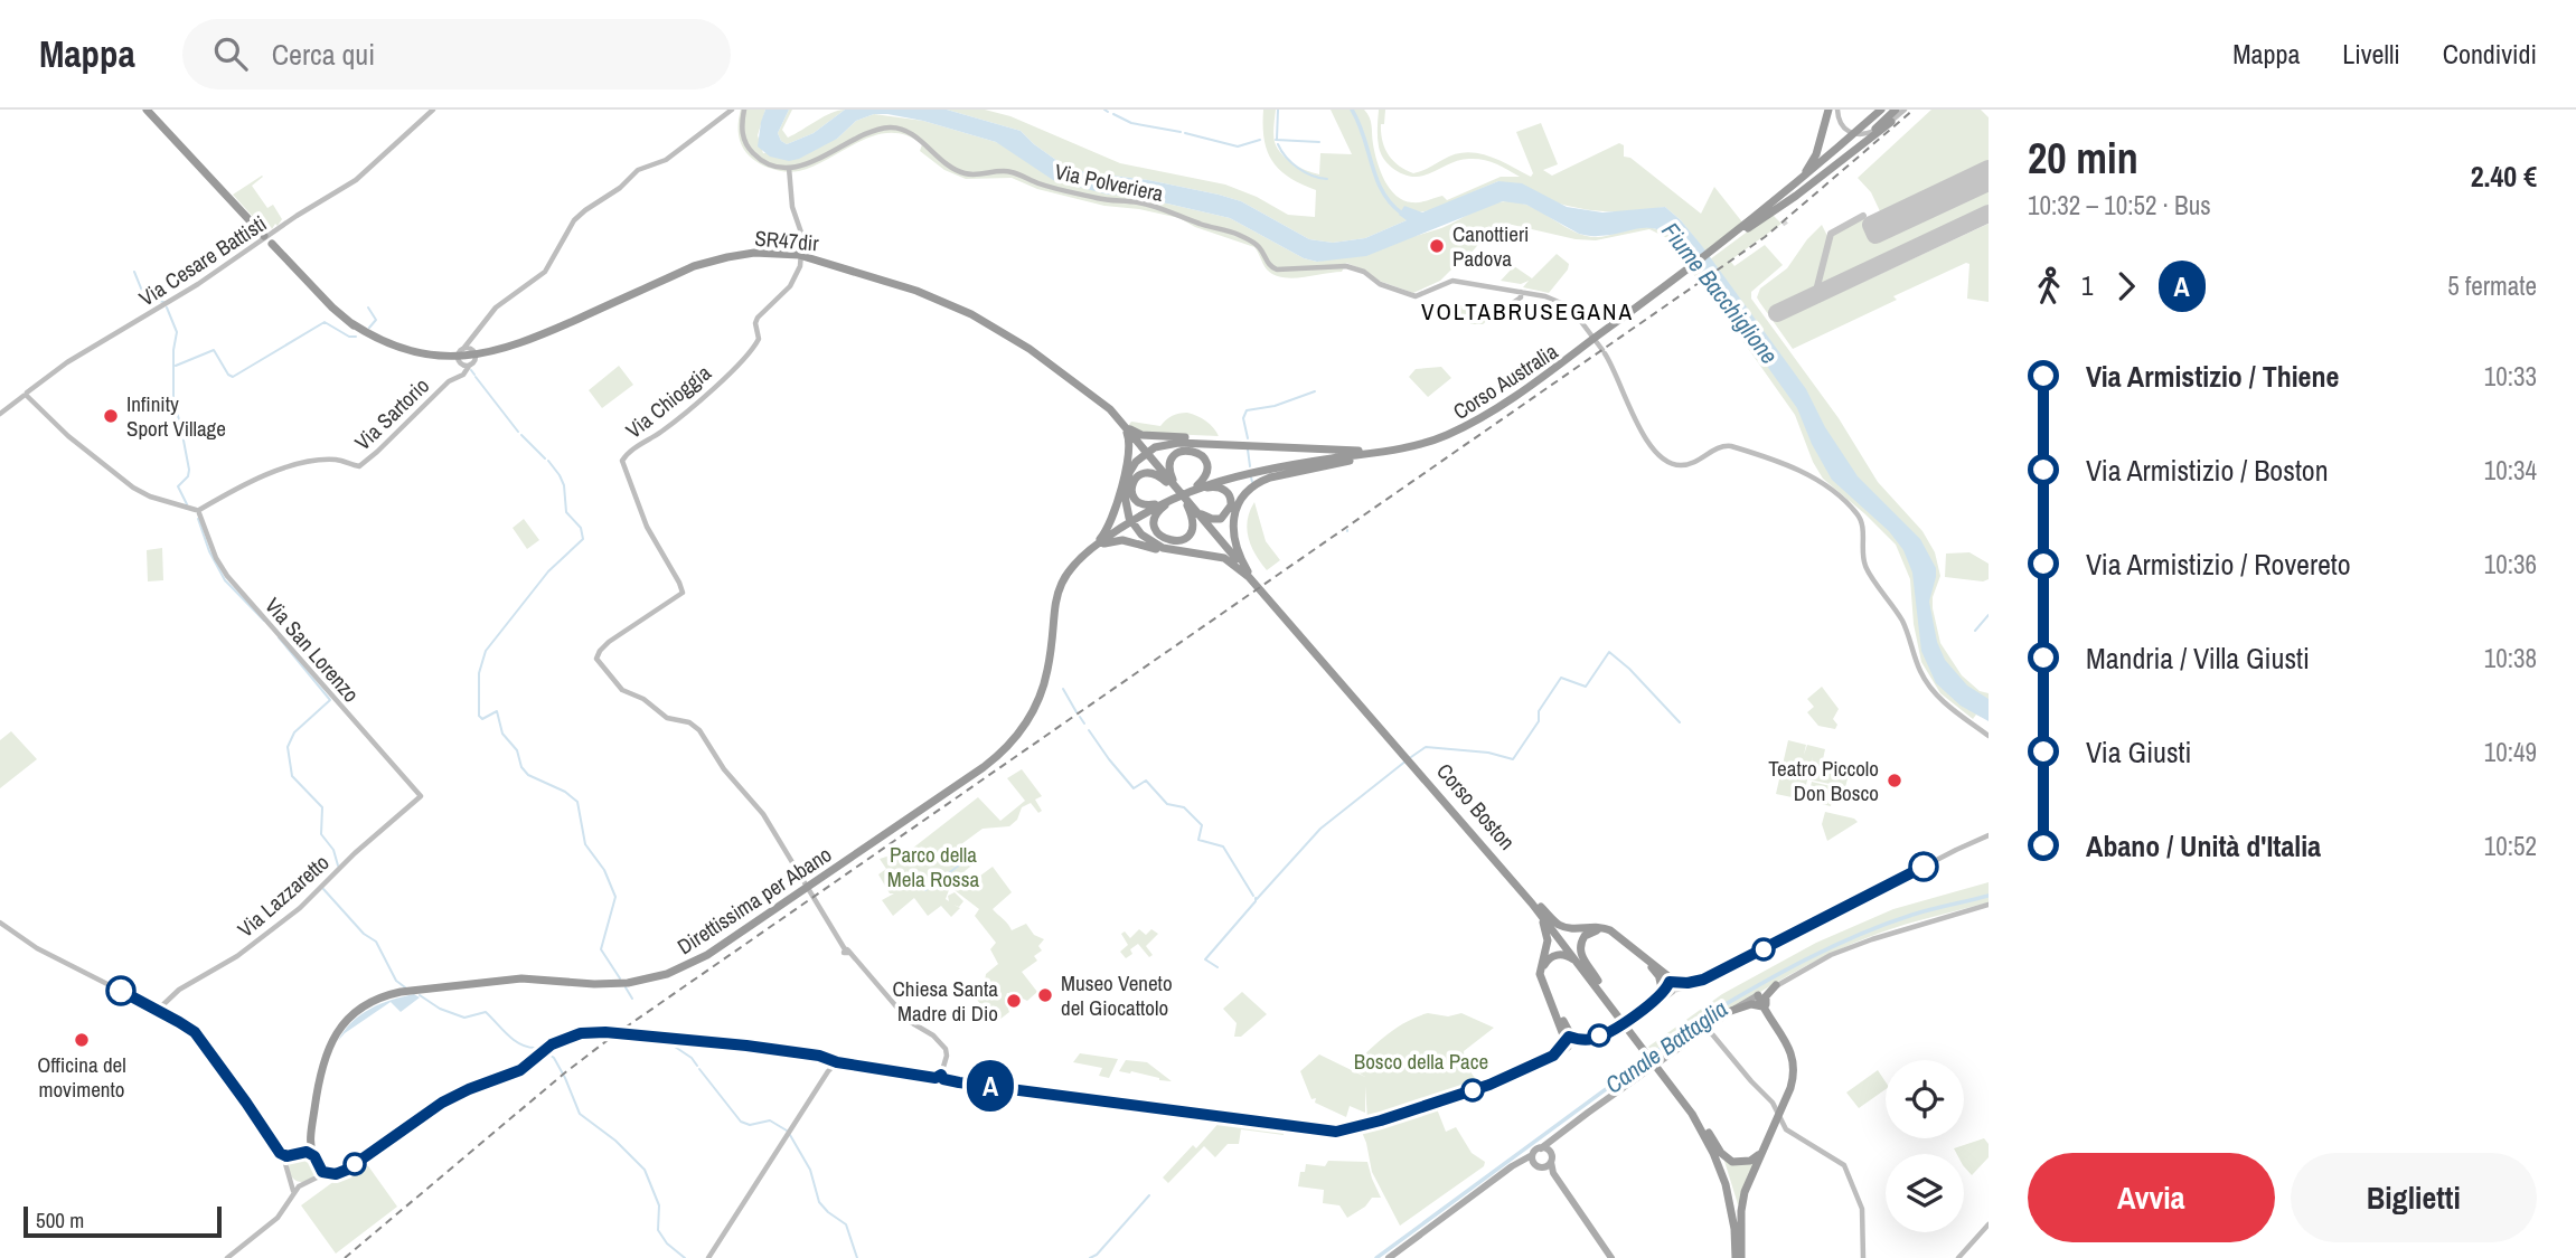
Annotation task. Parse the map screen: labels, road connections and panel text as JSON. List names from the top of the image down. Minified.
{"streets":{"highway":["SR47dir","Corso Australia","Corso Boston","Direttissima per Abano"],"street":["Via Polveriera","Via Cesare Battisti","Via Chioggia","Via Sartorio","Via San Lorenzo","Via Lazzaretto"]},"crossings":[["Via Polveriera","Via Chioggia"],["SR47dir","Corso Boston"],["Corso Australia","Corso Boston"],["Corso Australia","Direttissima per Abano"],["Via Sartorio","Via San Lorenzo"],["Via San Lorenzo","Via Lazzaretto"],["Corso Boston","Direttissima per Abano"]],"districts":["VOLTABRUSEGANA"],"water":["Fiume Bacchiglione","Canale Battaglia"],"parks":["Parco della Mela Rossa","Bosco della Pace"],"places":["Canottieri Padova","Infinity Sport Village","Teatro Piccolo Don Bosco","Museo Veneto del Giocattolo","Chiesa Santa Madre di Dio","Officina del movimento"],"lines":["bus line A"],"scale_bar":"500 m","page":{"header":"Mappa","search":"Cerca qui","nav":["Mappa","Livelli","Condividi"],"on_map":"A","heading":["20 min","10:32 – 10:52 · Bus","2.40 €"],"legs":["1","A","5 fermate"],"list":[{"name":"Via Armistizio / Thiene","value":"10:33"},{"name":"Via Armistizio / Boston","value":"10:34"},{"name":"Via Armistizio / Rovereto","value":"10:36"},{"name":"Mandria / Villa Giusti","value":"10:38"},{"name":"Via Giusti","value":"10:49"},{"name":"Abano / Unità d'Italia","value":"10:52"}],"buttons":["Avvia","Biglietti"],"scale":"500 m"}}
